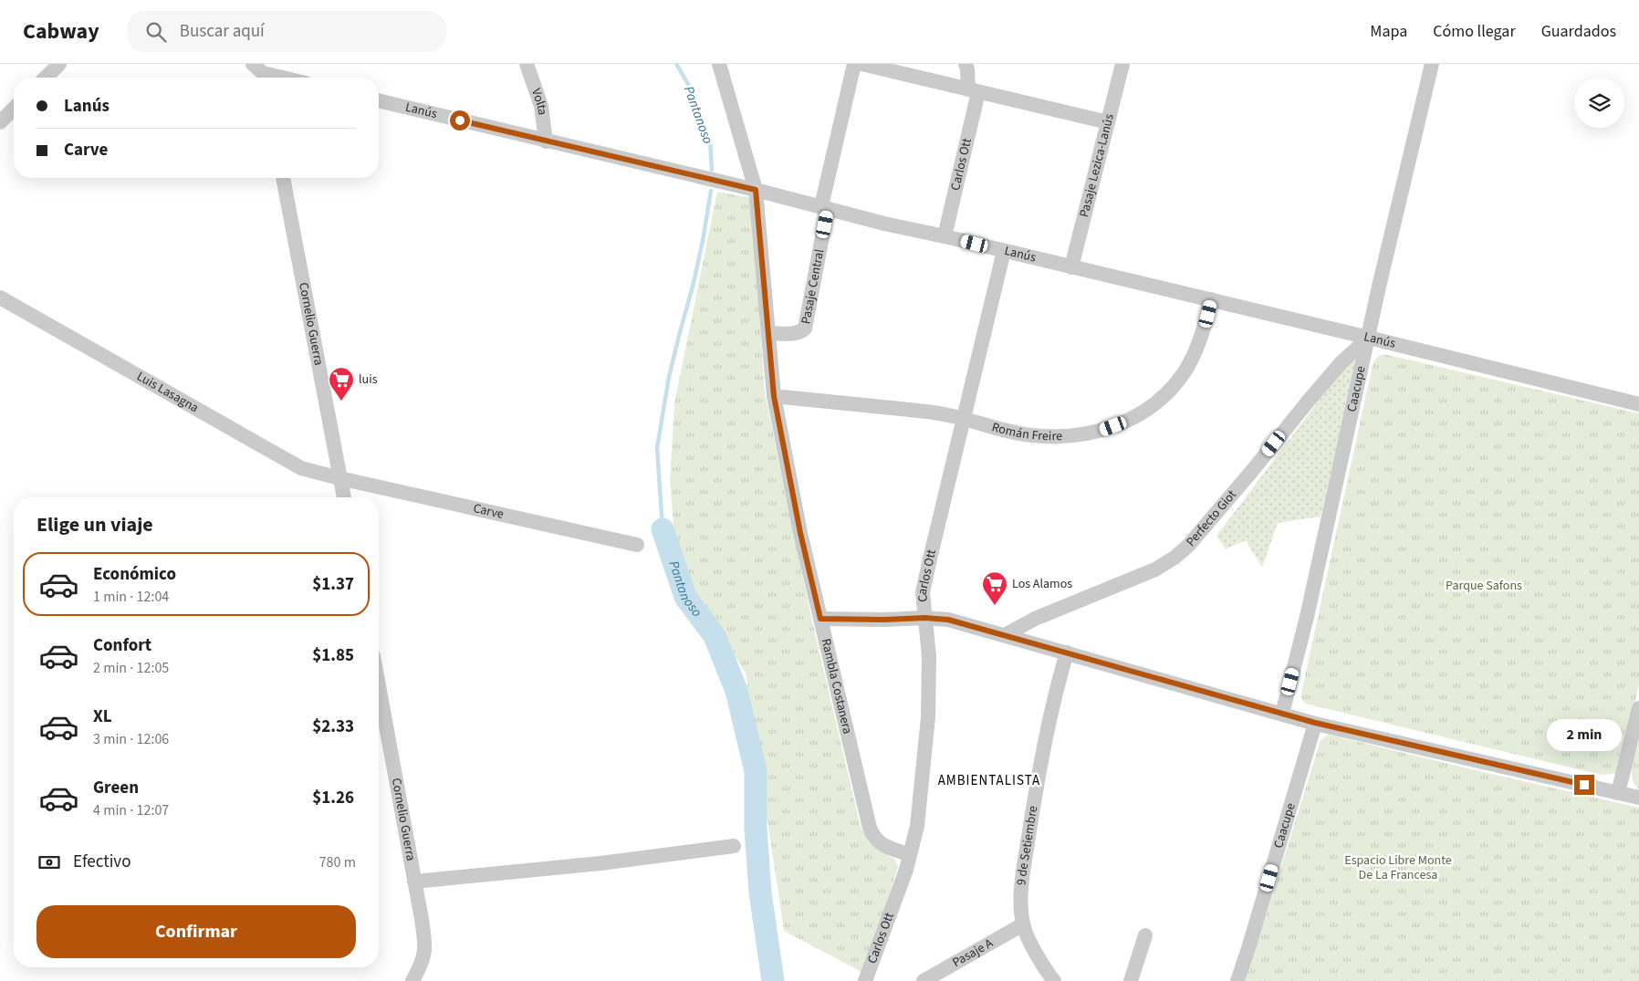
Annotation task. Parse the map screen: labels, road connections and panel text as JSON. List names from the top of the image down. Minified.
{"streets":{"street":["Volta","Lanús","Carlos Ott","Pasaje Lezica-Lanús","Pasaje Central","Cornelio Guerra","Caacupe","Luis Lasagna","Román Freire","Carve","Perfecto Giot","Rambla Costanera","9 de Setiembre","Pasaje A"]},"crossings":[["Volta","Lanús"],["Lanús","Carlos Ott"],["Lanús","Pasaje Lezica-Lanús"],["Lanús","Pasaje Central"],["Lanús","Caacupe"],["Lanús","Román Freire"],["Lanús","Perfecto Giot"],["Lanús","Rambla Costanera"],["Carlos Ott","Román Freire"],["Carlos Ott","Rambla Costanera"],["Pasaje Central","Rambla Costanera"],["Cornelio Guerra","Luis Lasagna"],["Cornelio Guerra","Carve"],["Caacupe","Perfecto Giot"],["Luis Lasagna","Carve"],["Román Freire","Rambla Costanera"],["9 de Setiembre","Pasaje A"]],"districts":["AMBIENTALISTA"],"water":["Pantanoso"],"parks":["Parque Safons","Espacio Libre Monte De La Francesa"],"places":{"supermarket":["luis","Los Alamos"]},"page":{"header":"Cabway","search":"Buscar aquí","nav":["Mapa","Cómo llegar","Guardados"],"banner":["Lanús","Carve"],"heading":"Elige un viaje","list":[{"name":"Económico","note":"1 min · 12:04","value":"$1.37"},{"name":"Confort","note":"2 min · 12:05","value":"$1.85"},{"name":"XL","note":"3 min · 12:06","value":"$2.33"},{"name":"Green","note":"4 min · 12:07","value":"$1.26"}],"bubble":"2 min","pay":["Efectivo","780 m"],"buttons":"Confirmar"}}
